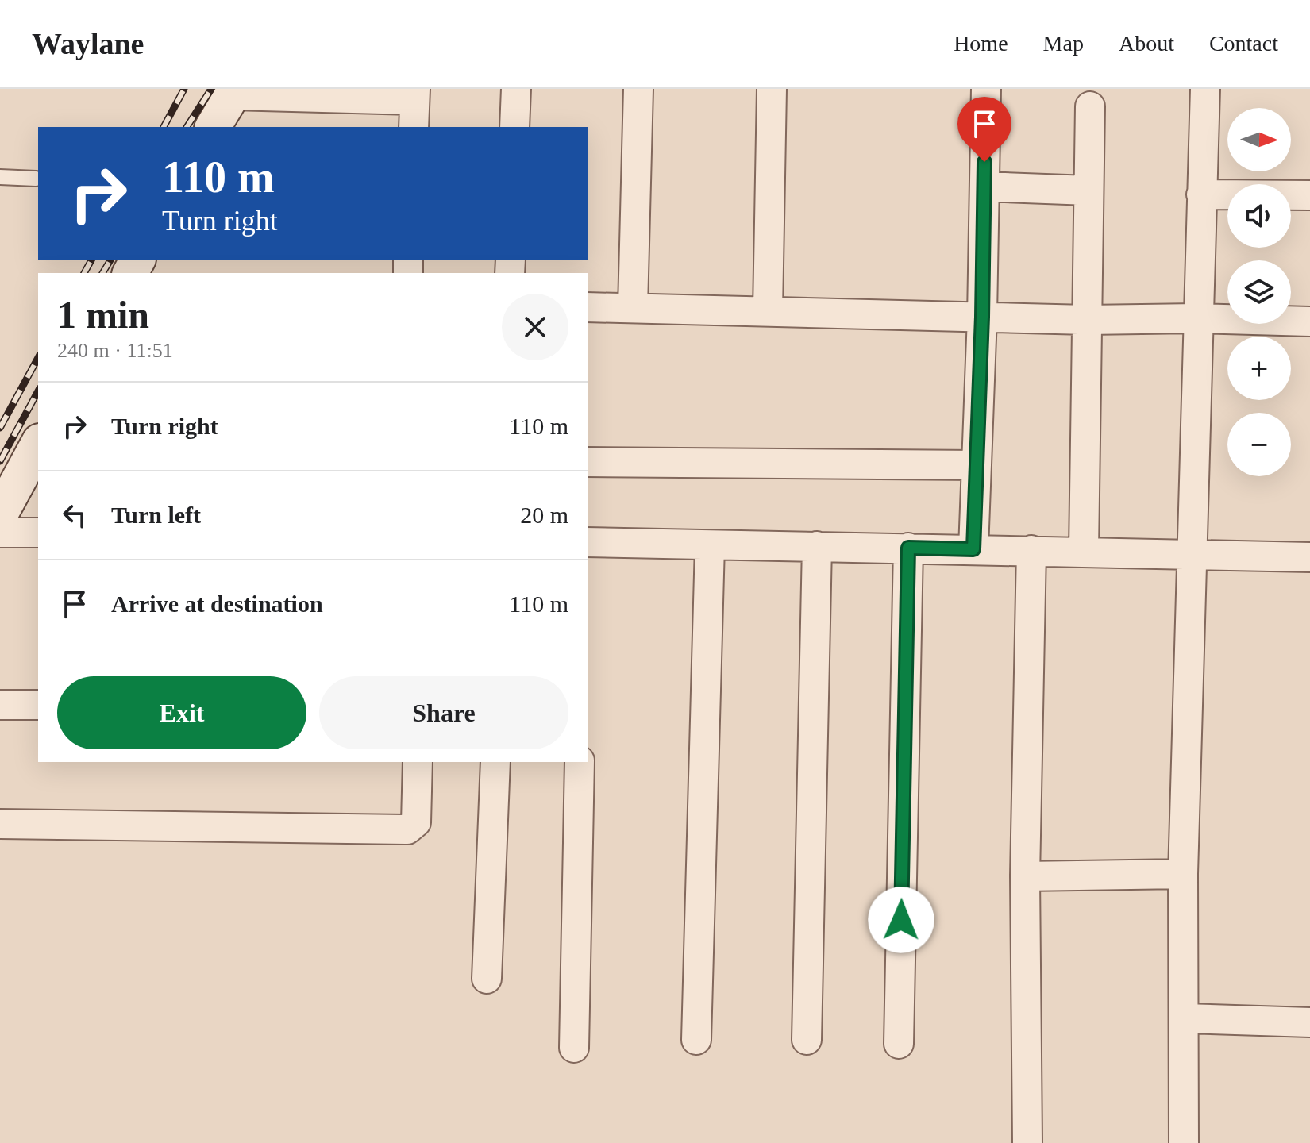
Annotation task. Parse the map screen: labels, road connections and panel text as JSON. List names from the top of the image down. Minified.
{"north":"right","page":{"header":"Waylane","nav":["Home","Map","About","Contact"],"map_buttons":["+","−"],"turn":["110 m","Turn right"],"heading":["1 min","240 m · 11:51"],"list":[{"name":"Turn right","value":"110 m"},{"name":"Turn left","value":"20 m"},{"name":"Arrive at destination","value":"110 m"}],"buttons":["Exit","Share"]}}
